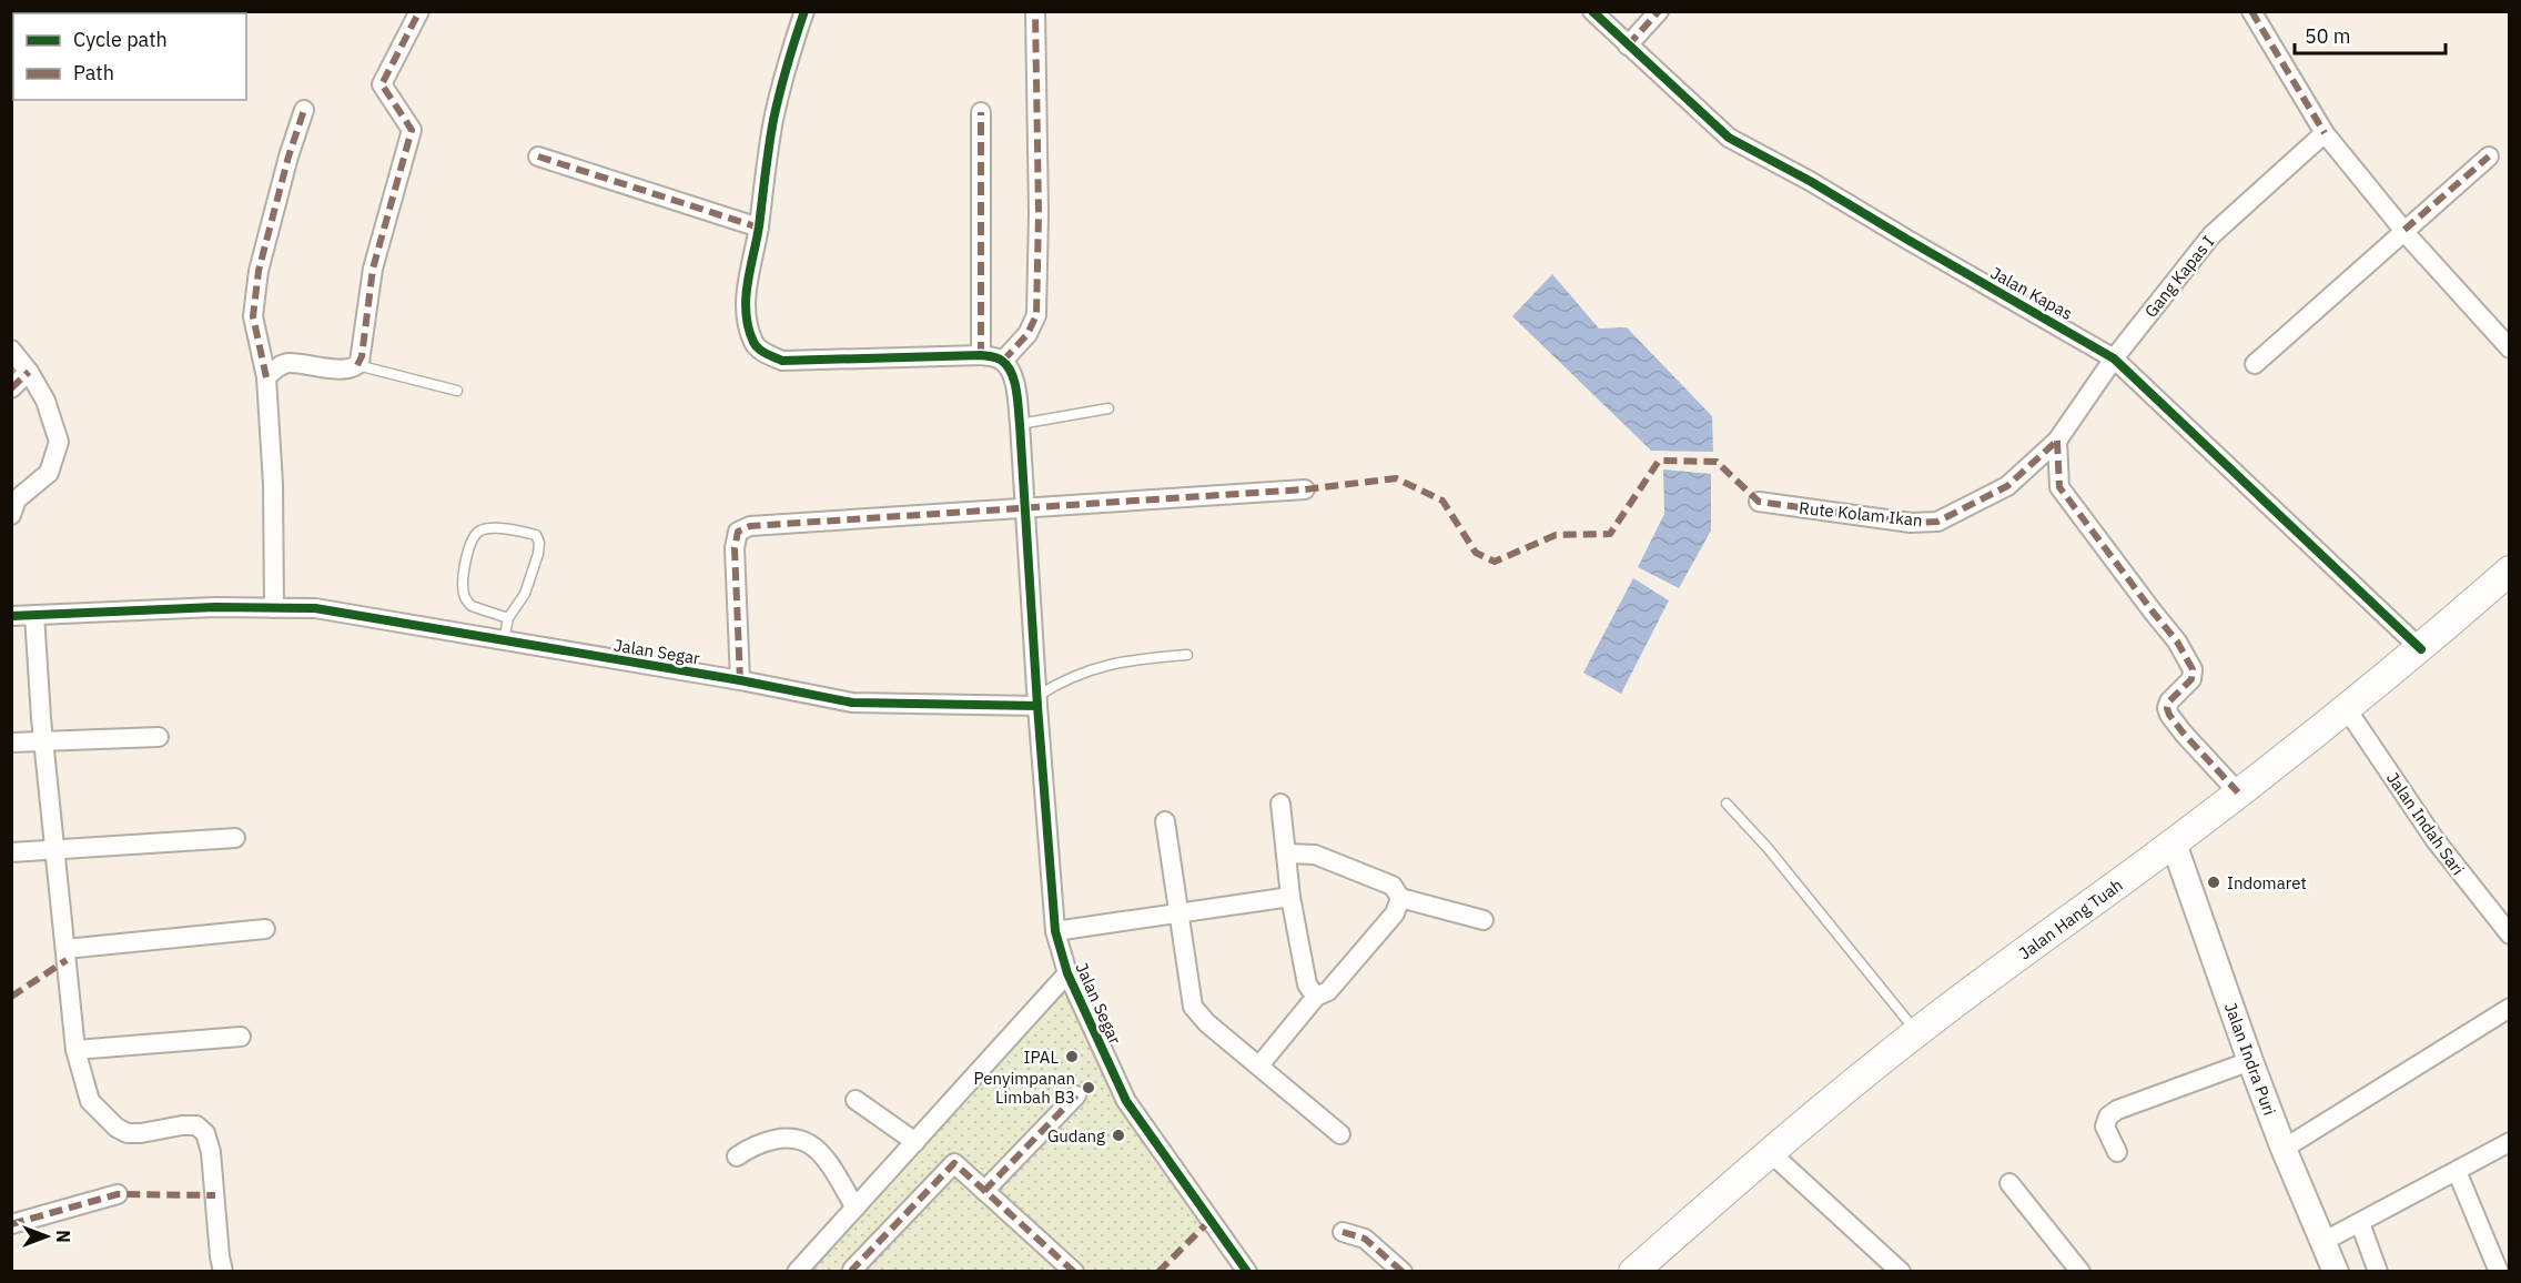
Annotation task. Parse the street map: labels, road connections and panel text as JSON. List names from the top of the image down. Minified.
{"streets":{"main road":["Jalan Hang Tuah"],"street":["Gang Kapas I","Jalan Kapas","Rute Kolam Ikan","Jalan Segar","Jalan Indah Sari","Jalan Indra Puri"]},"crossings":[["Gang Kapas I","Jalan Kapas"],["Gang Kapas I","Rute Kolam Ikan"],["Jalan Kapas","Jalan Hang Tuah"],["Jalan Indah Sari","Jalan Hang Tuah"],["Jalan Hang Tuah","Jalan Indra Puri"]],"places":["Indomaret","IPAL","Penyimpanan Limbah B3","Gudang"],"legend":["Cycle path","Path"],"scale_bar":"50 m","north":"right"}
